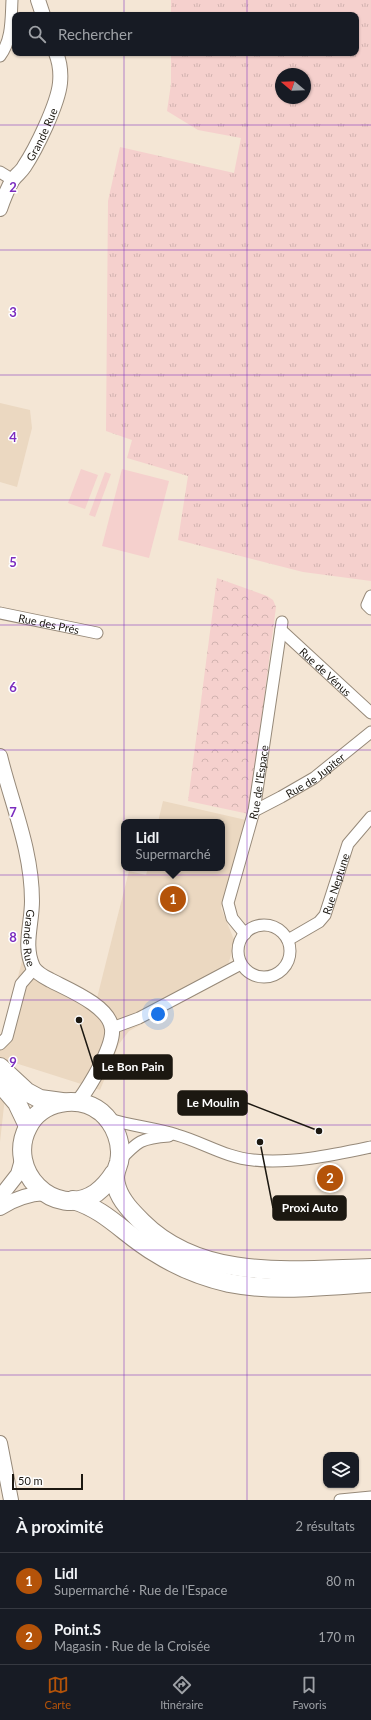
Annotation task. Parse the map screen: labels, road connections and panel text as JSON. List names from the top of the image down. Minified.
{"streets":{"street":["Grande Rue","Rue des Prés","Rue de Vénus","Rue de Jupiter","Rue de l'Espace","Rue Neptune"]},"crossings":[["Rue de Vénus","Rue de l'Espace"],["Rue de Jupiter","Rue de l'Espace"],["Rue de l'Espace","Rue Neptune"]],"places":["Le Bon Pain","Le Moulin","Proxi Auto"],"scale_bar":"50 m","north":"left","page":{"search":"Rechercher","popup":["Lidl","Supermarché"],"pins":["1","2"],"scale":"50 m","heading":["À proximité","2 résultats"],"list":[{"mark":"1","name":"Lidl","note":"Supermarché · Rue de l'Espace","value":"80 m"},{"mark":"2","name":"Point.S","note":"Magasin · Rue de la Croisée","value":"170 m"}],"nav":["Carte","Itinéraire","Favoris"]},"grid":{"rows":["2","3","4","5","6","7","8","9"]}}
